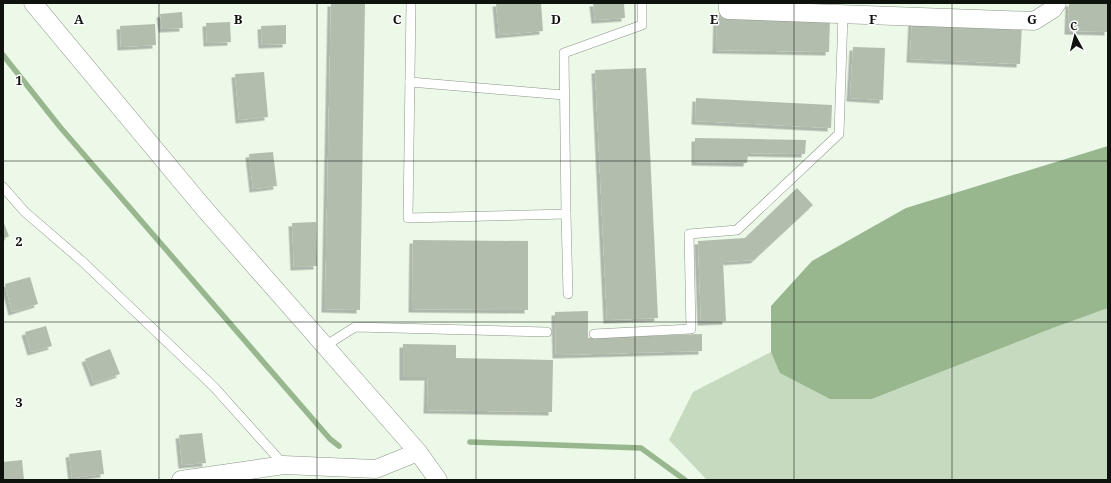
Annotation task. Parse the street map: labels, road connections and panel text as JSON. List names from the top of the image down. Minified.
{"north":"top","grid":{"columns":["A","B","C","D","E","F","G"],"rows":["1","2","3"]}}
